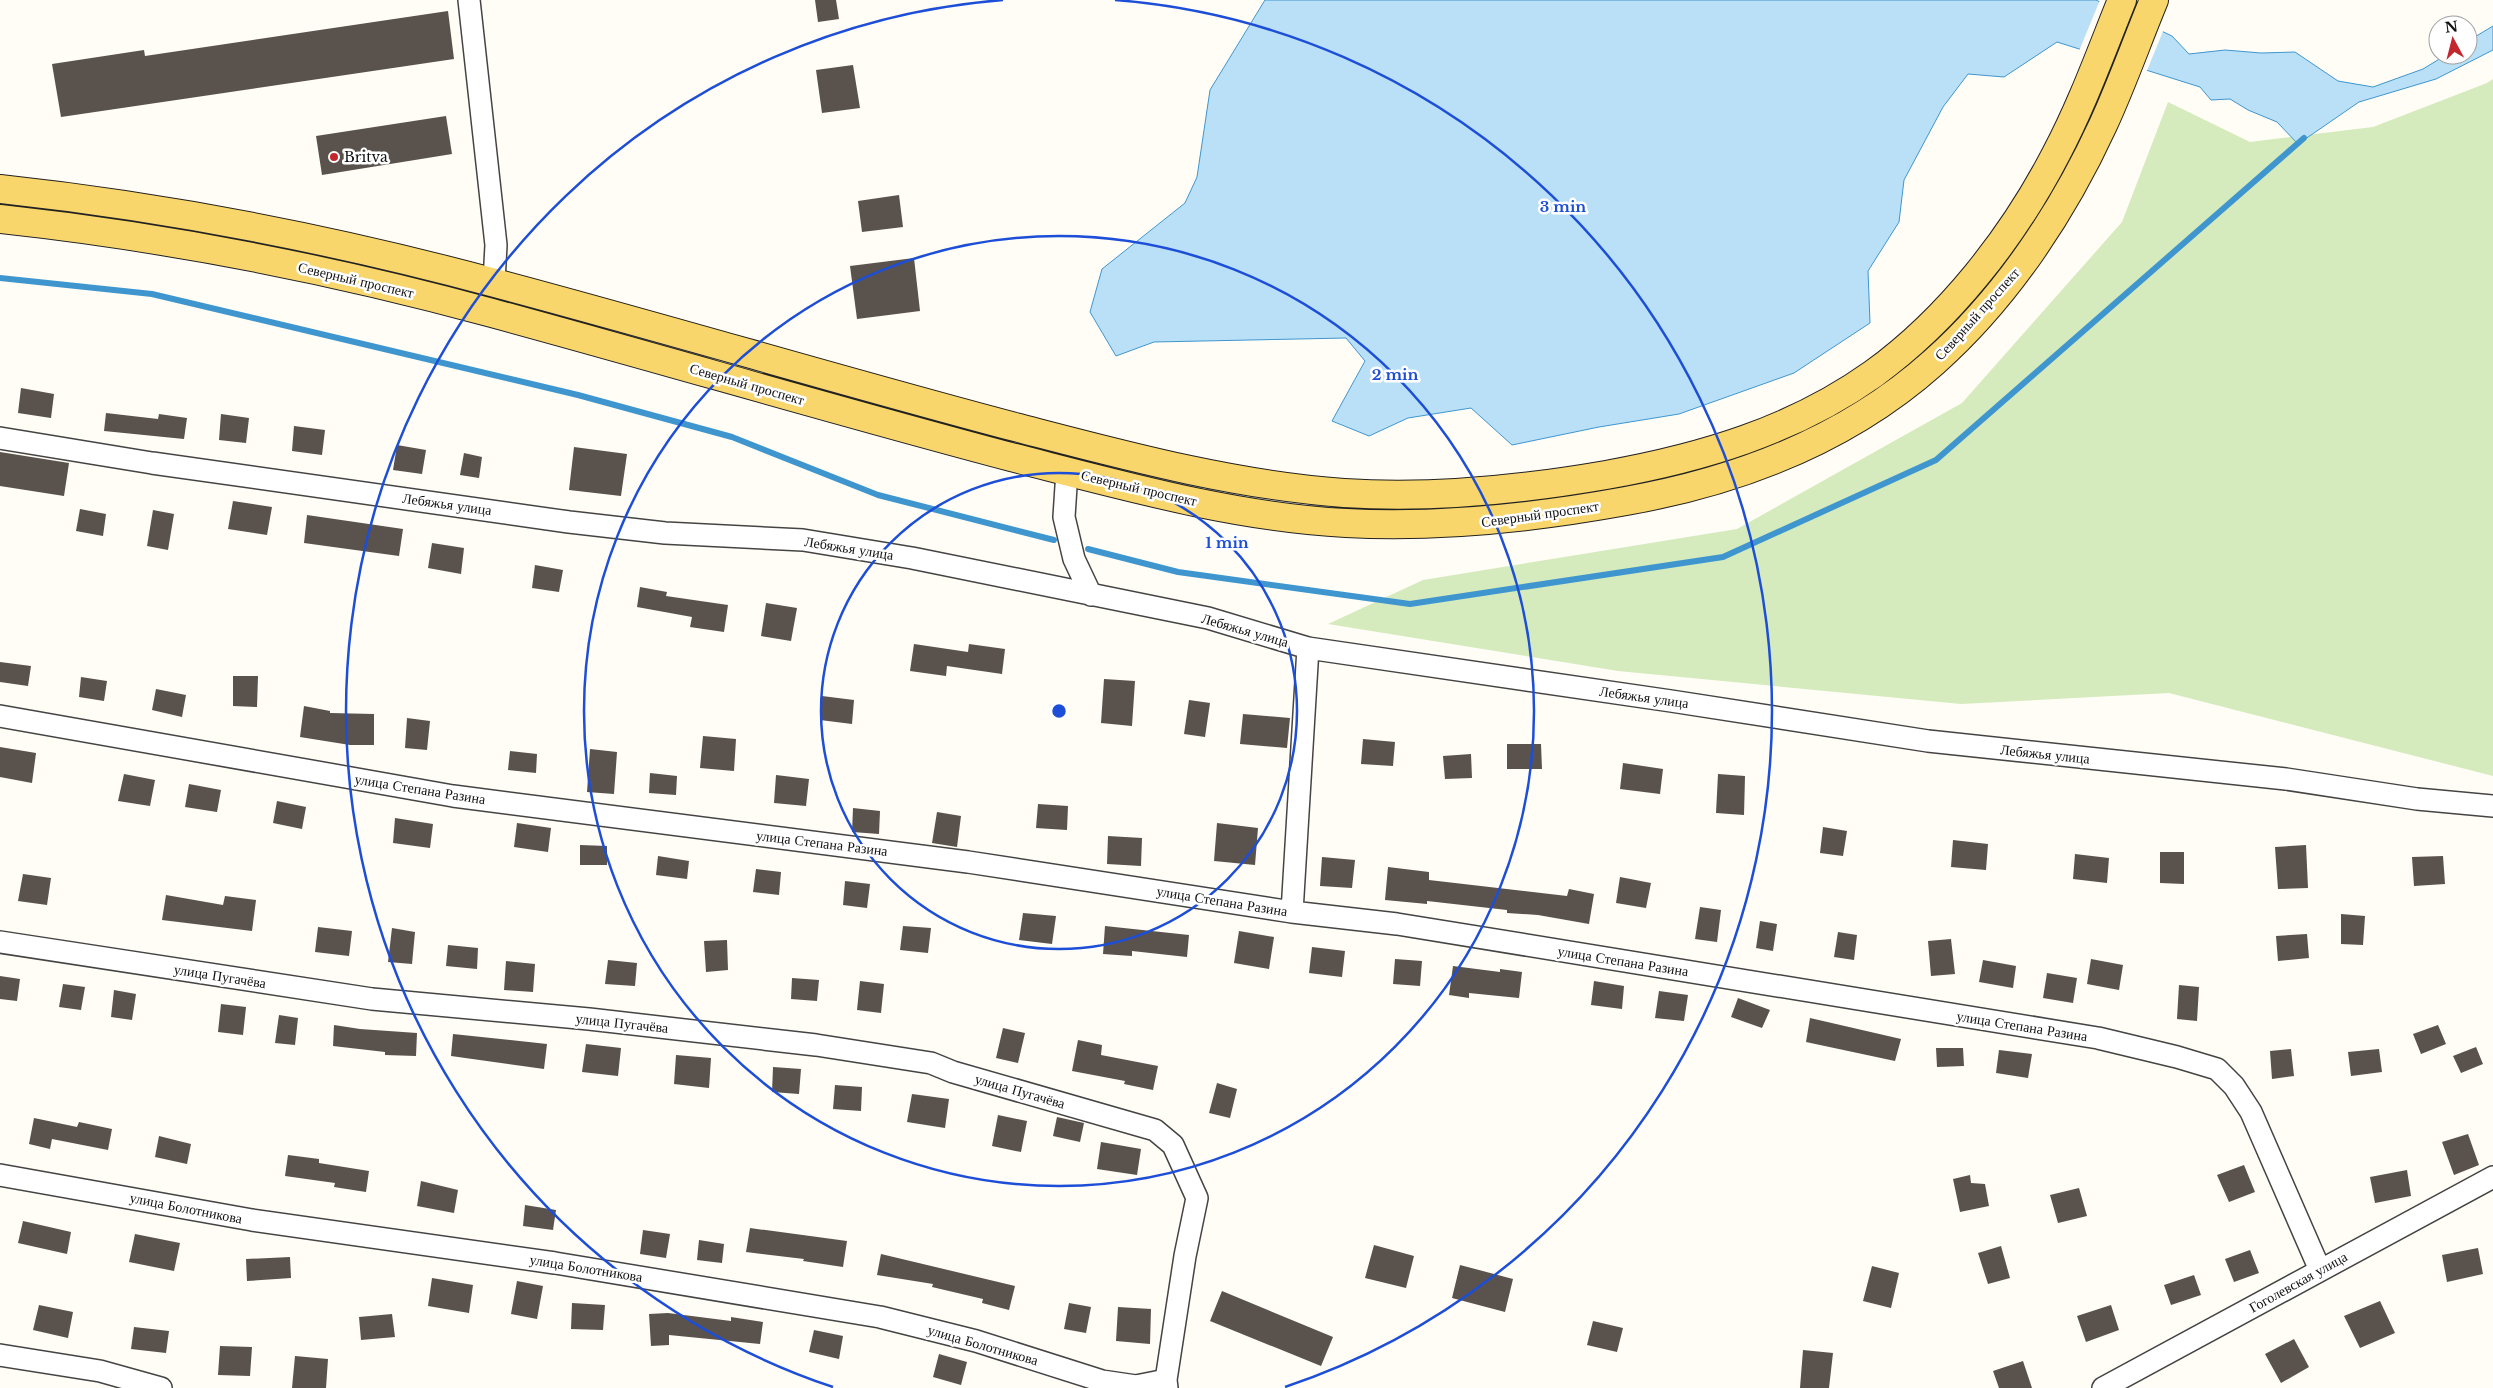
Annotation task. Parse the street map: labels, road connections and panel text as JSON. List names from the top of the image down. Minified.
{"streets":{"main road":["Северный проспект"],"street":["Лебяжья улица","улица Степана Разина","улица Пугачёва","улица Болотникова","Гоголевская улица"]},"crossings":[["улица Степана Разина","Гоголевская улица"],["улица Пугачёва","улица Болотникова"]],"places":["Britva"],"north":"top","rings":["3 min","2 min","1 min"]}
